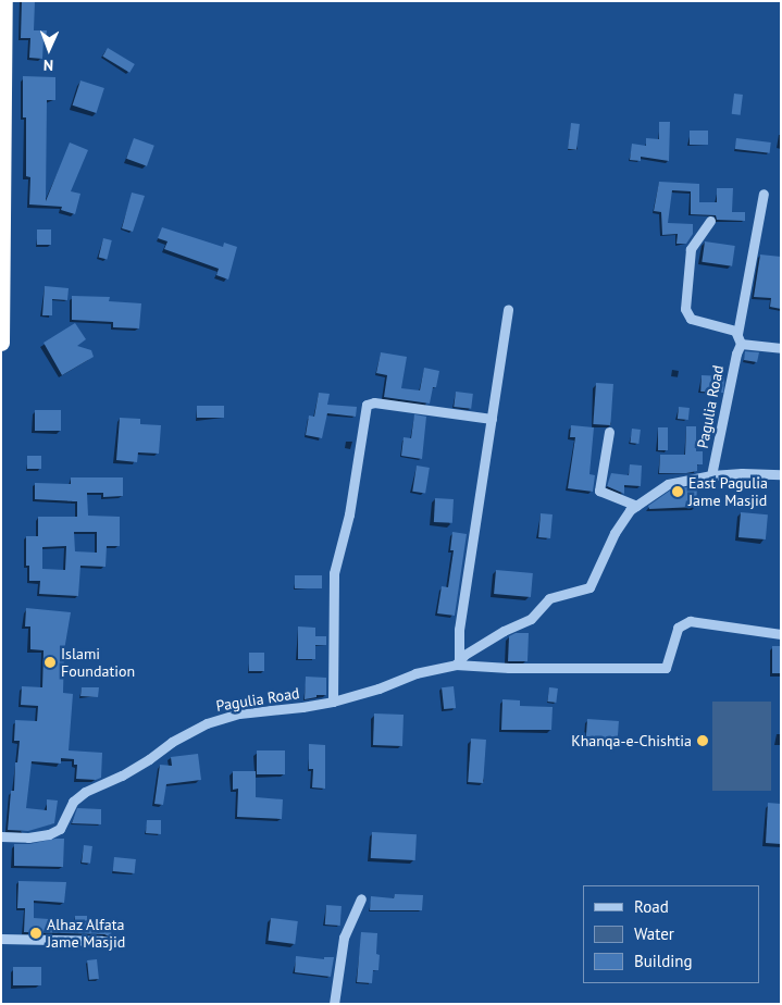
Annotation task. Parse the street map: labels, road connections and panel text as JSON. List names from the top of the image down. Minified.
{"streets":{"street":["Pagulia Road"]},"places":["East Pagulia Jame Masjid","Islami Foundation","Khanqa-e-Chishtia","Alhaz Alfata Jame Masjid"],"legend":["Road","Water","Building"],"north":"bottom"}
